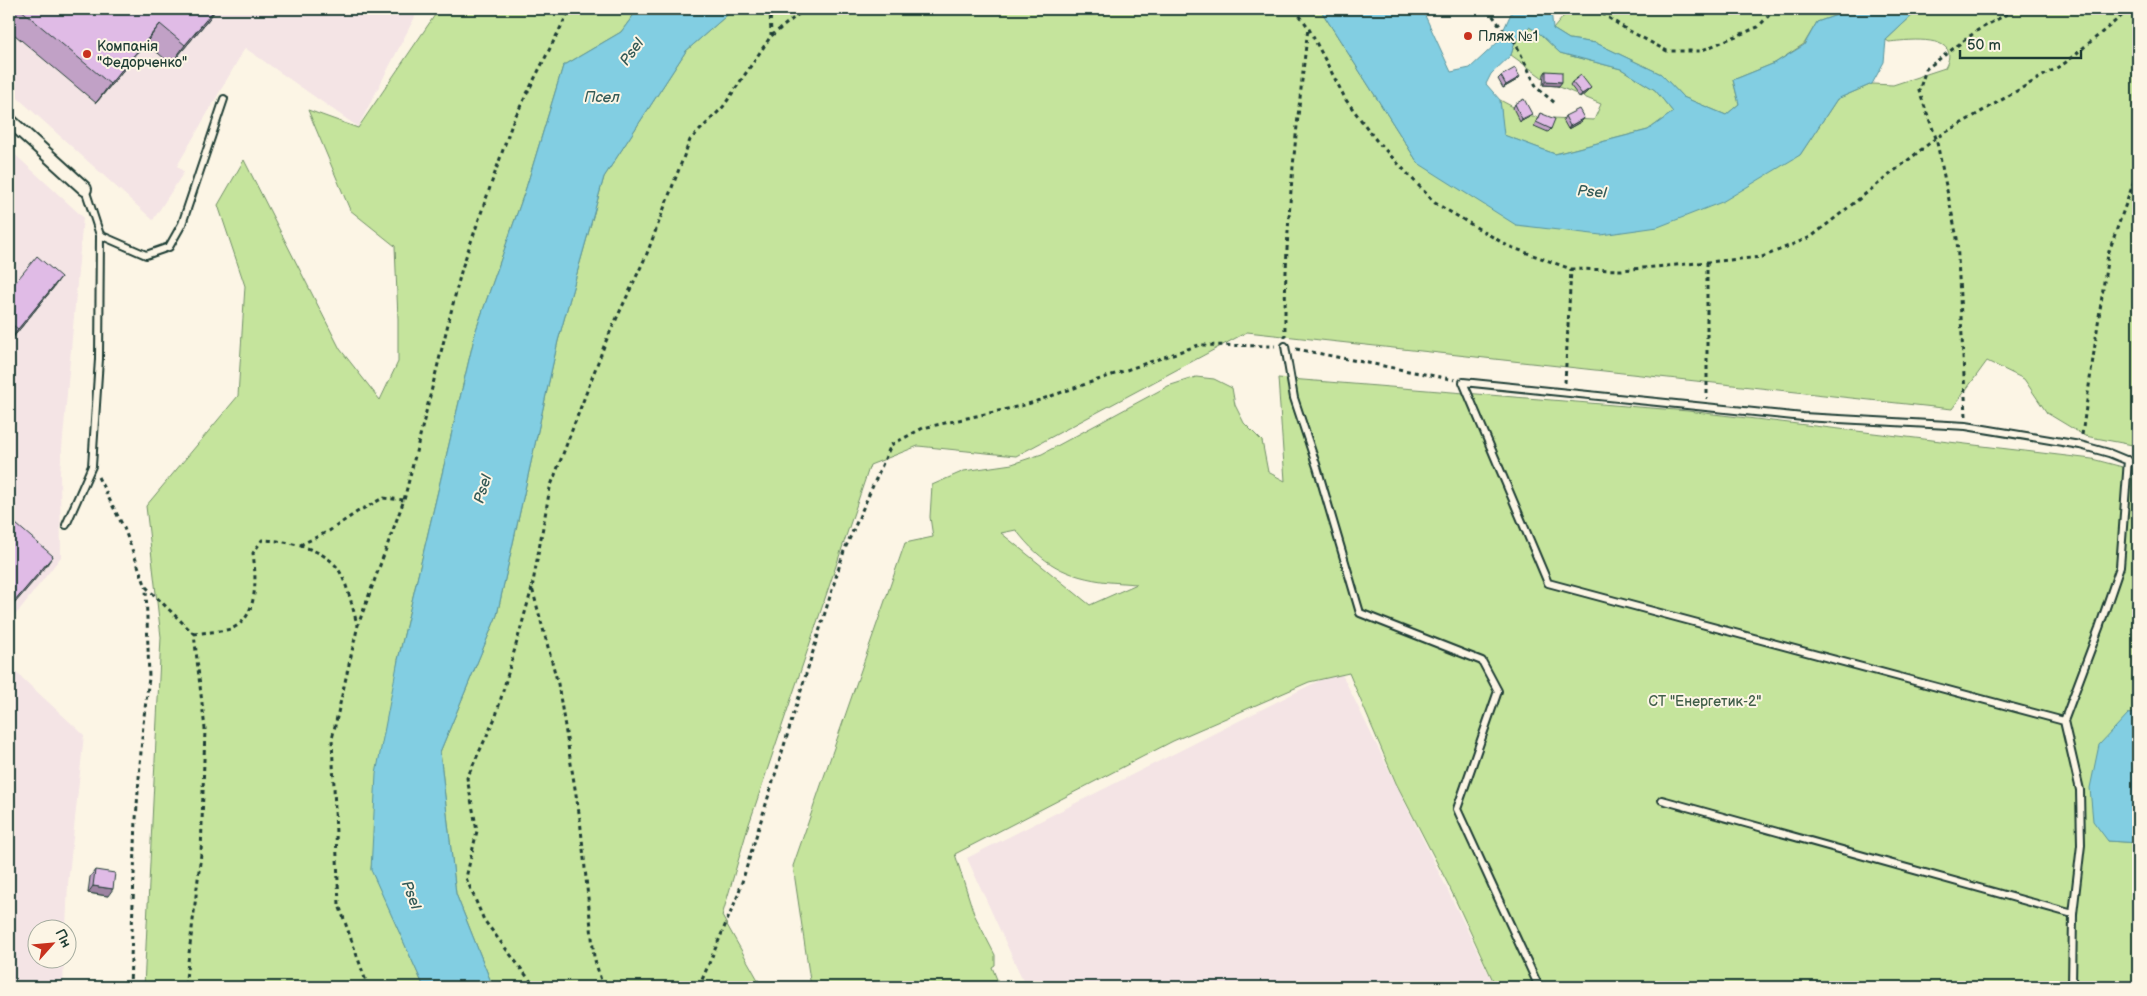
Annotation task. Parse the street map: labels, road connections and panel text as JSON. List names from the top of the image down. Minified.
{"water":["Psel","Псел"],"parks":["СТ \"Енергетик-2\""],"places":["Пляж №1","Компанія \"Федорченко\""],"scale_bar":"50 m","north":"top right"}
